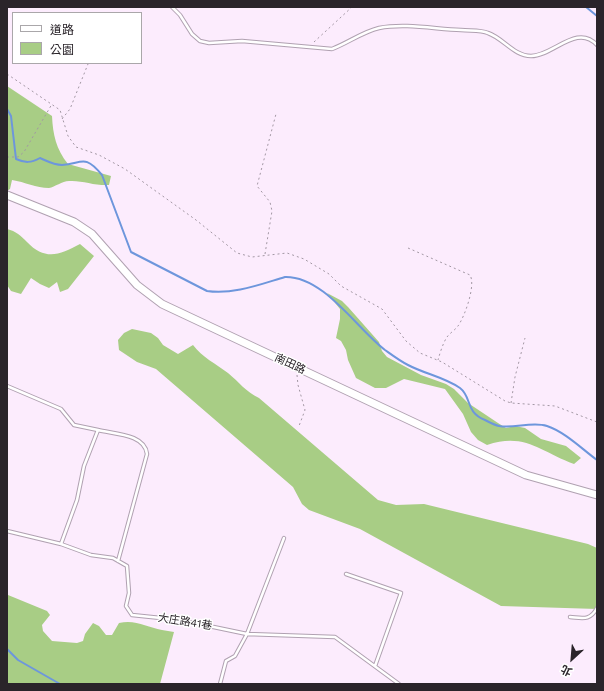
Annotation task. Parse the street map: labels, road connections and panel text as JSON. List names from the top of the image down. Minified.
{"streets":{"main road":["南田路"],"lane":["大庄路41巷"]},"legend":["道路","公園"],"north":"bottom left"}
